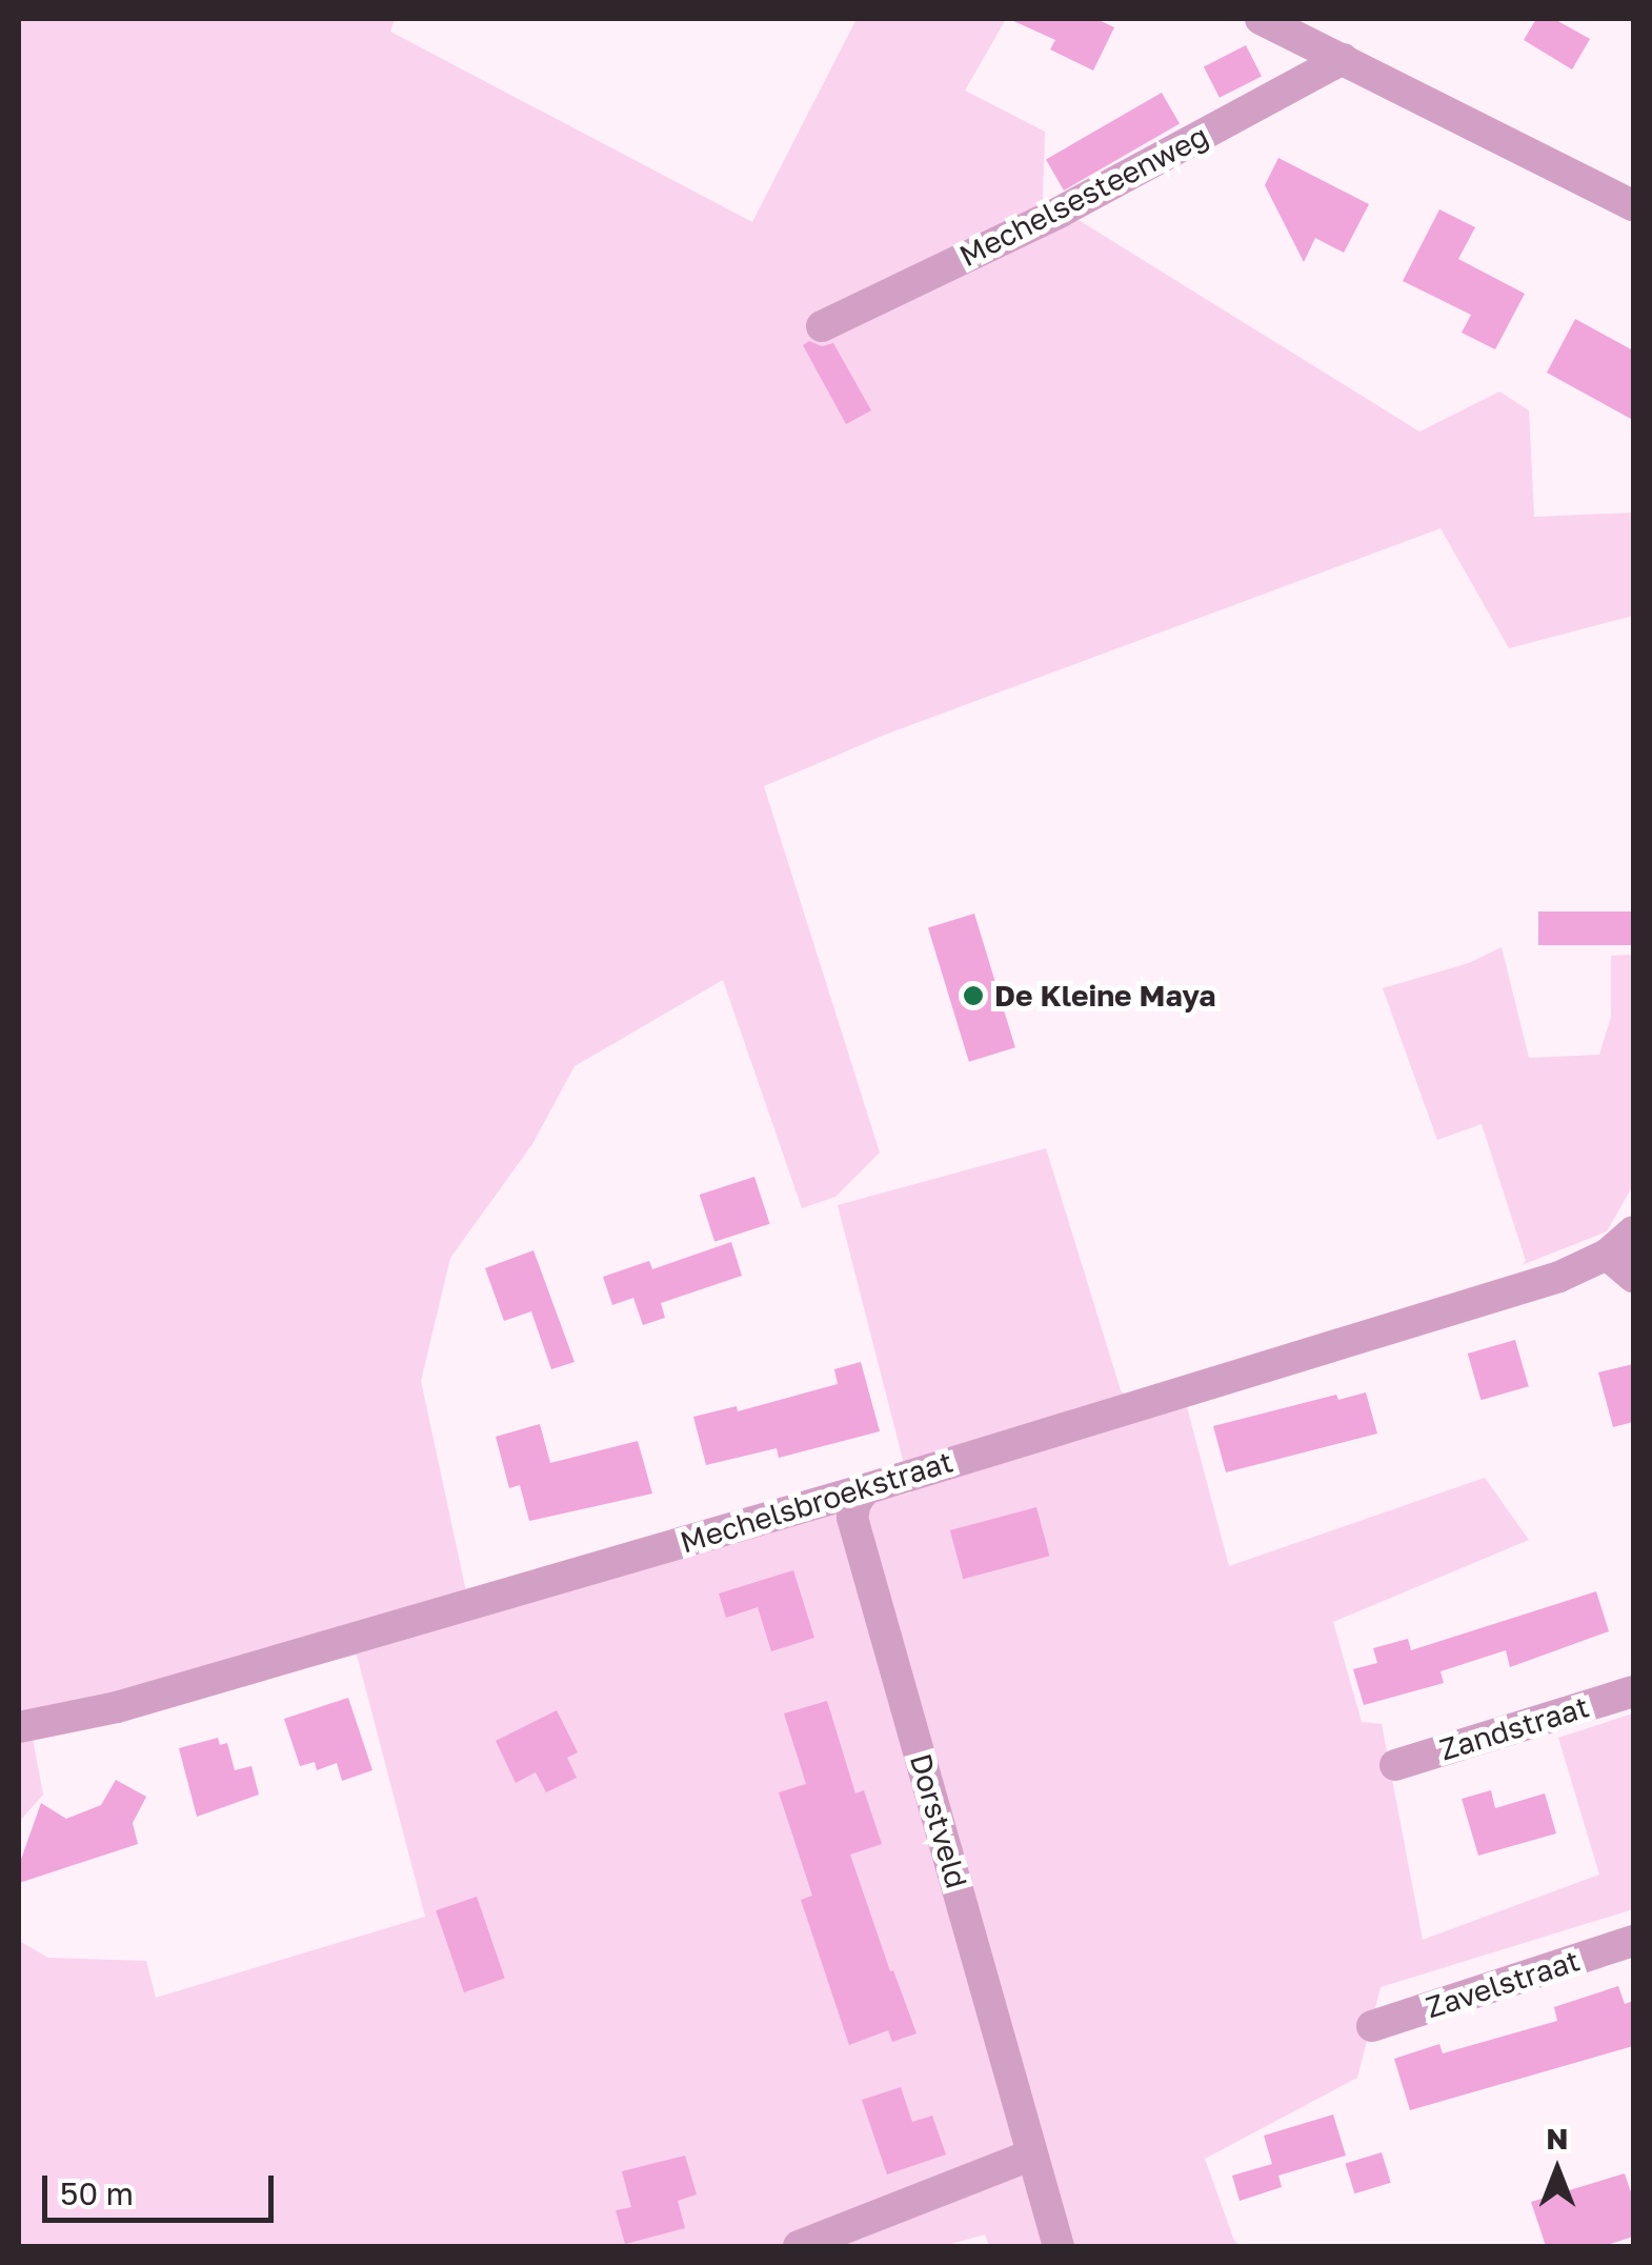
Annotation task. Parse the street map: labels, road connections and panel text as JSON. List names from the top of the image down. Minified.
{"streets":{"street":["Mechelsesteenweg","Mechelsbroekstraat","Zandstraat","Dorstveld","Zavelstraat"]},"crossings":[["Mechelsbroekstraat","Dorstveld"]],"places":["De Kleine Maya"],"scale_bar":"50 m","north":"top"}
